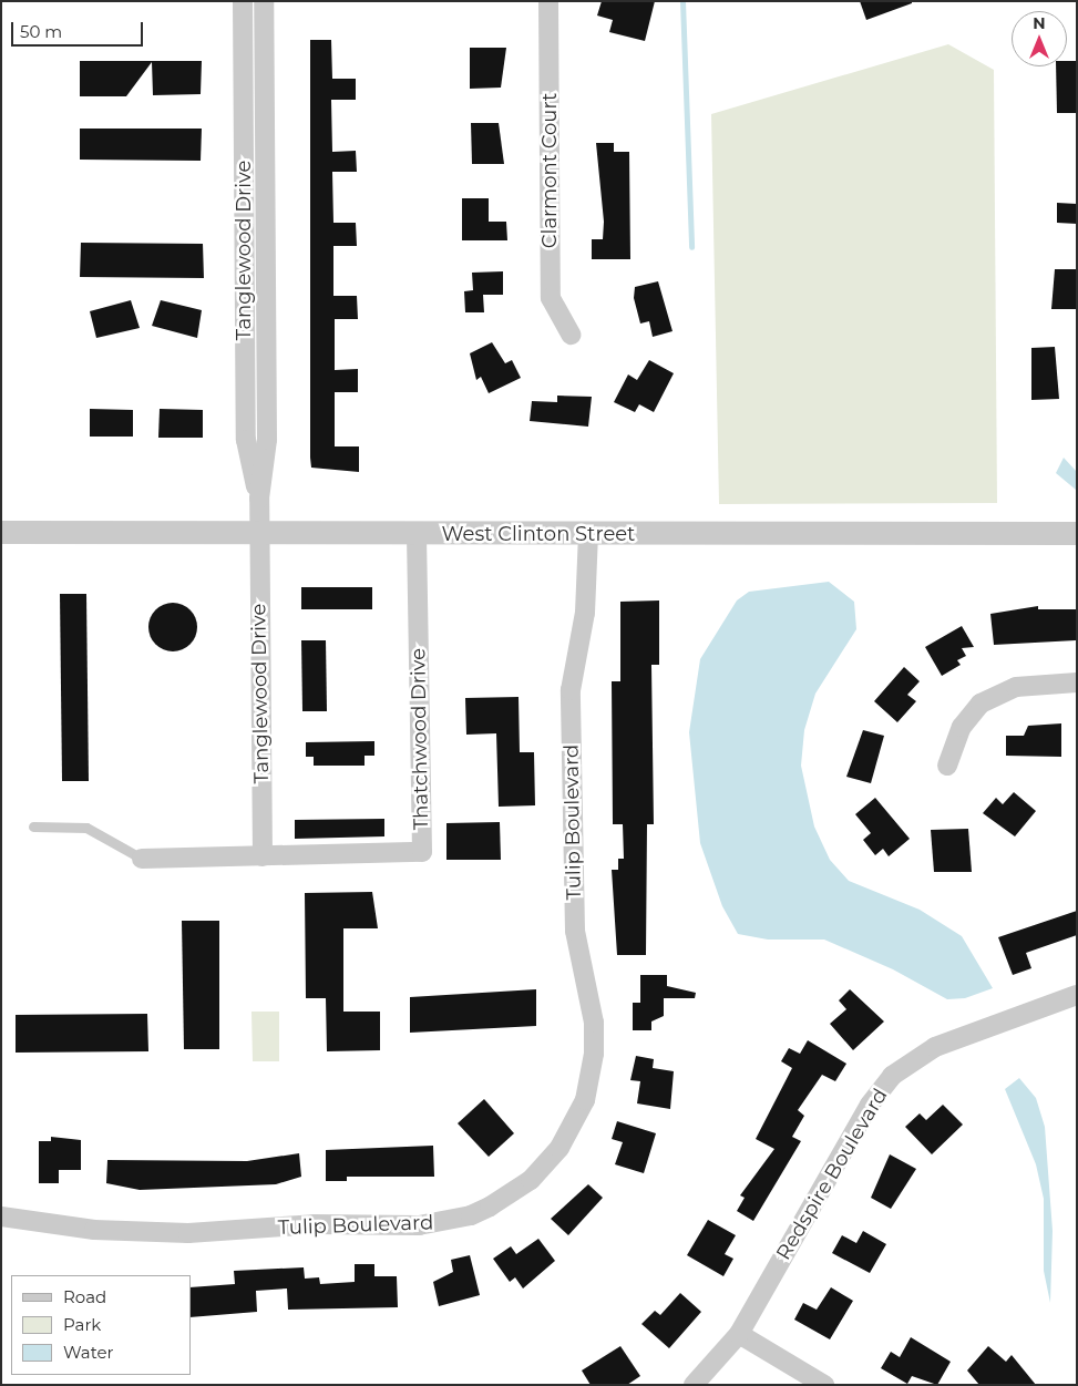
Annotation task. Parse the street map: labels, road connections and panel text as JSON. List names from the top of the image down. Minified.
{"streets":{"street":["Clarmont Court","Tanglewood Drive","West Clinton Street","Thatchwood Drive","Tulip Boulevard","Redspire Boulevard"]},"crossings":[["Tanglewood Drive","West Clinton Street"],["Tanglewood Drive","Thatchwood Drive"],["West Clinton Street","Thatchwood Drive"],["West Clinton Street","Tulip Boulevard"]],"legend":["Road","Park","Water"],"scale_bar":"50 m","north":"top"}
